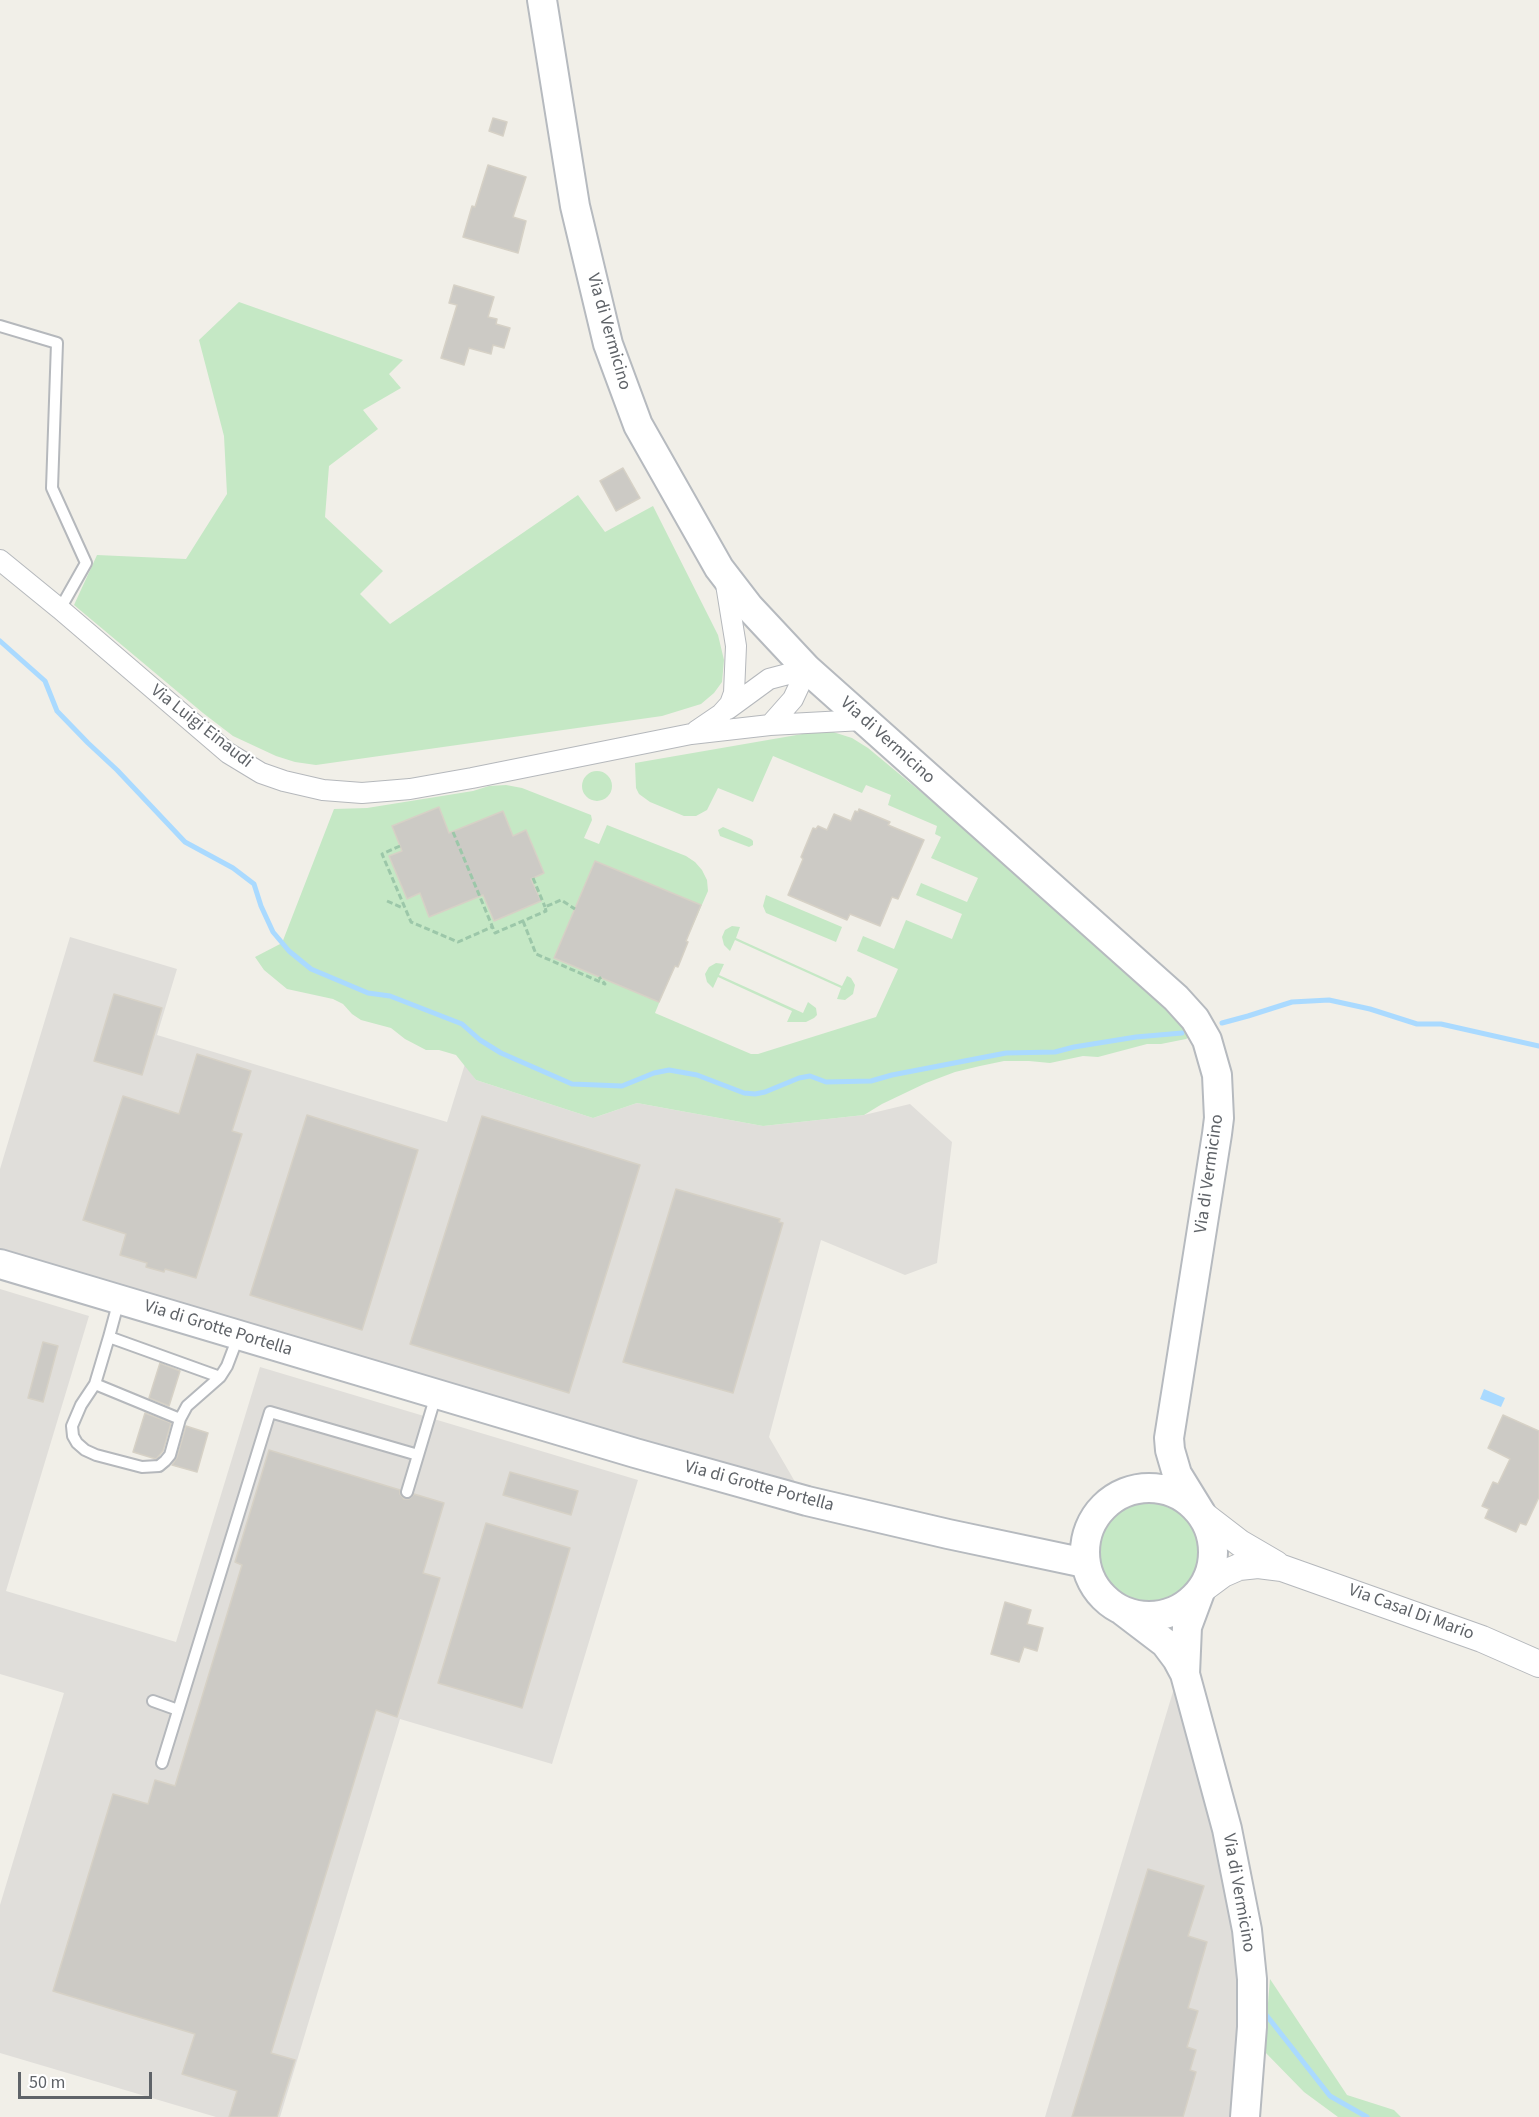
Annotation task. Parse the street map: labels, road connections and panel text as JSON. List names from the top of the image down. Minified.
{"streets":{"main road":["Via di Vermicino","Via di Grotte Portella"],"street":["Via Luigi Einaudi","Via Casal Di Mario"]},"crossings":[["Via di Vermicino","Via Luigi Einaudi"],["Via di Vermicino","Via di Grotte Portella"],["Via di Vermicino","Via Casal Di Mario"],["Via di Grotte Portella","Via Casal Di Mario"]],"scale_bar":"50 m"}
